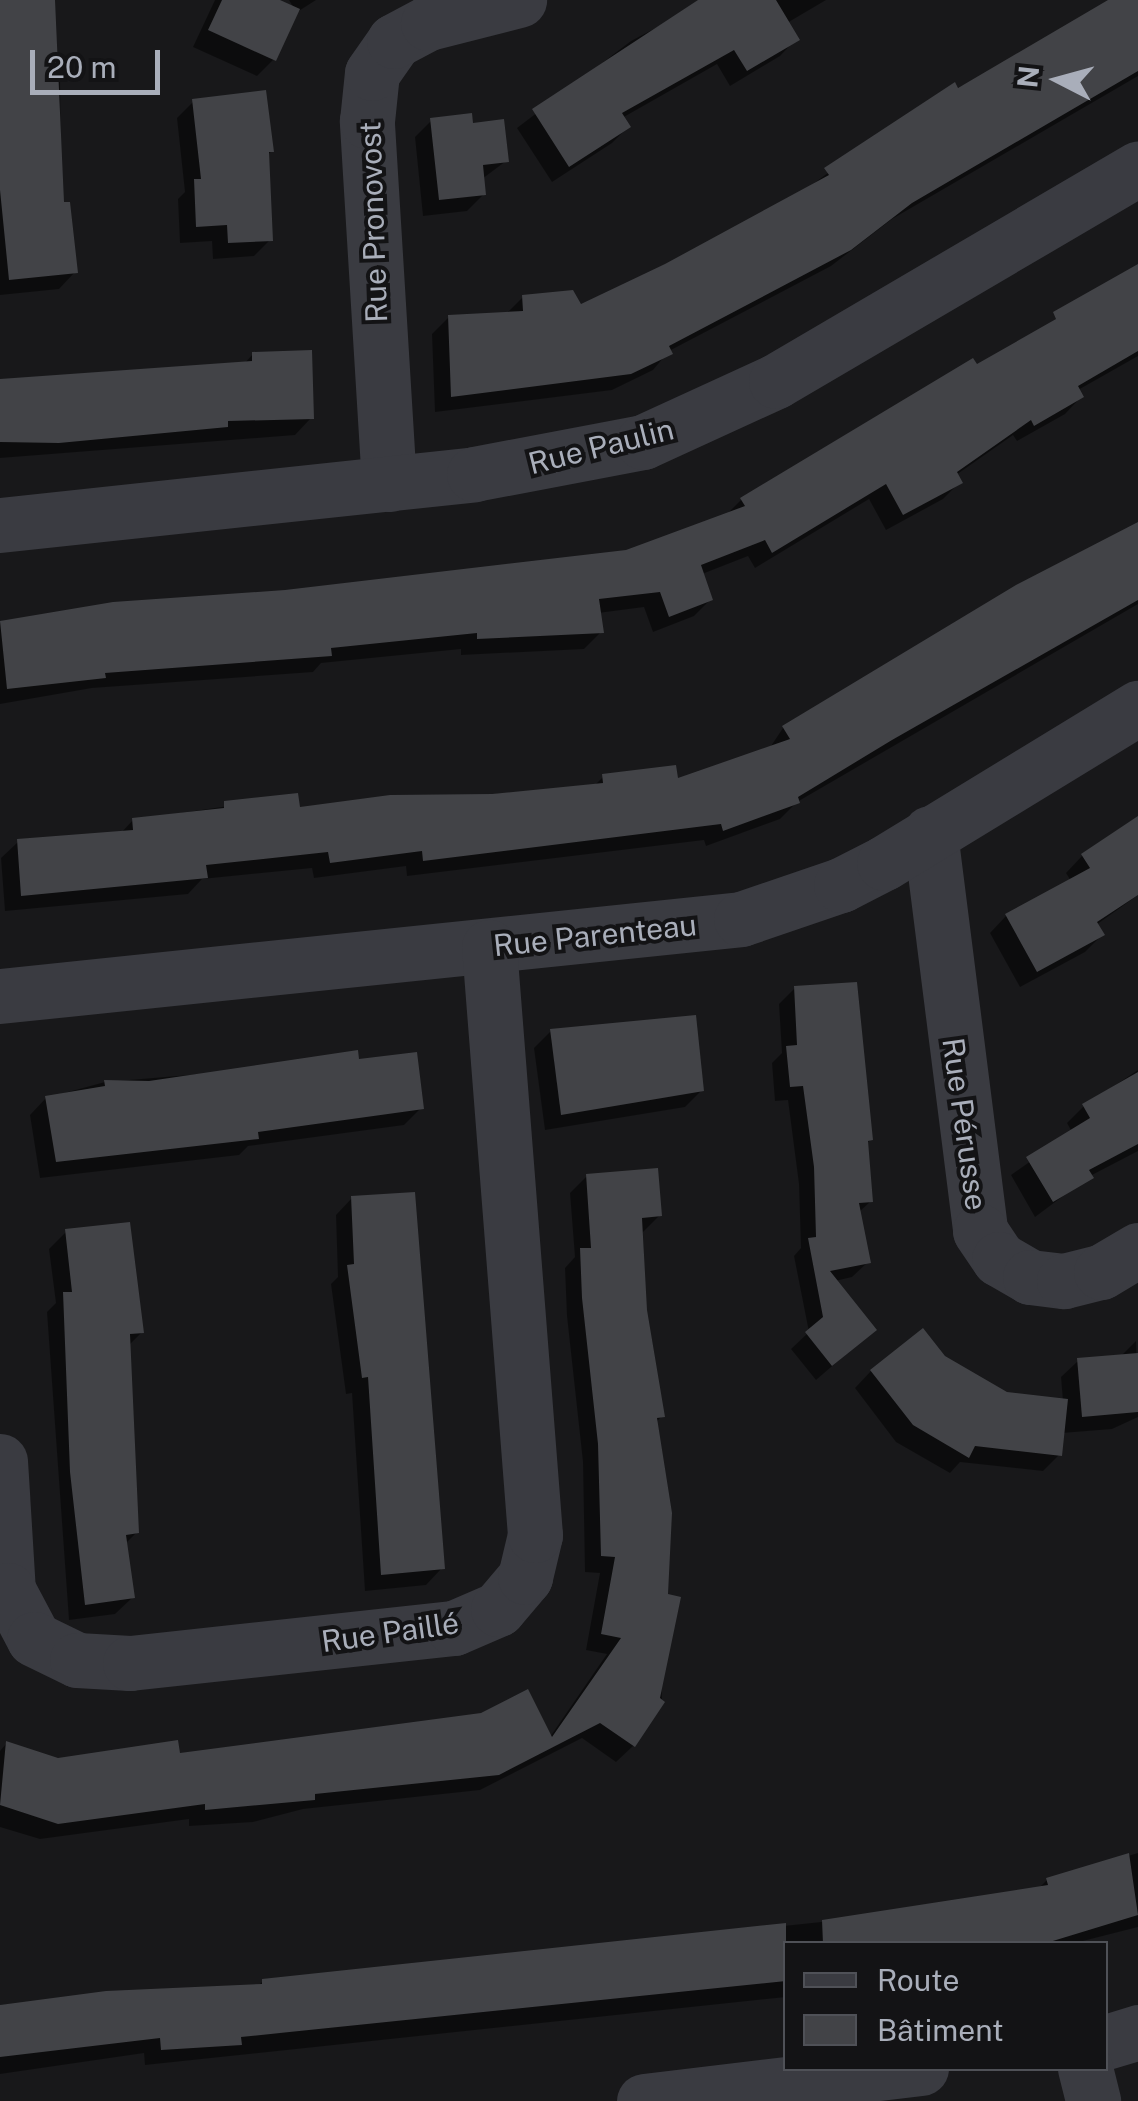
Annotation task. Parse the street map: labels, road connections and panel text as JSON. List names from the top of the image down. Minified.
{"streets":{"street":["Rue Pronovost","Rue Paulin","Rue Parenteau","Rue Pérusse","Rue Paillé"]},"crossings":[["Rue Pronovost","Rue Paulin"],["Rue Parenteau","Rue Pérusse"],["Rue Parenteau","Rue Paillé"]],"legend":["Route","Bâtiment"],"scale_bar":"20 m","north":"left"}
